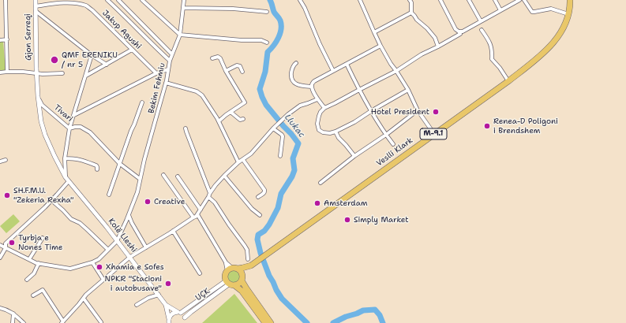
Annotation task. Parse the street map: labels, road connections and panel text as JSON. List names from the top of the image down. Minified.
{"streets":{"main road":["M-9.1","Veslli Klark"],"street":["Jakup Agushi","Gjon Serreqi","Bekim Fehmiu","Tivari","Kolë Lleshi","UÇK"]},"crossings":[["Jakup Agushi","Gjon Serreqi"],["Bekim Fehmiu","Tivari"],["Bekim Fehmiu","Kolë Lleshi"],["Tivari","Kolë Lleshi"],["M-9.1","Veslli Klark"],["M-9.1","UÇK"],["Veslli Klark","UÇK"]],"water":["Llukac"],"places":["QMF ERENIKU / nr 5","Hotel President","Renea-D Poligoni i Brendshem","SH.F.M.U. \"Zekeria Rexha\"","Creative","Amsterdam","Simply Market","Tyrbja e Nones Time","Xhamia e Sofes","NPKR \"Stacioni i autobusave\""]}
